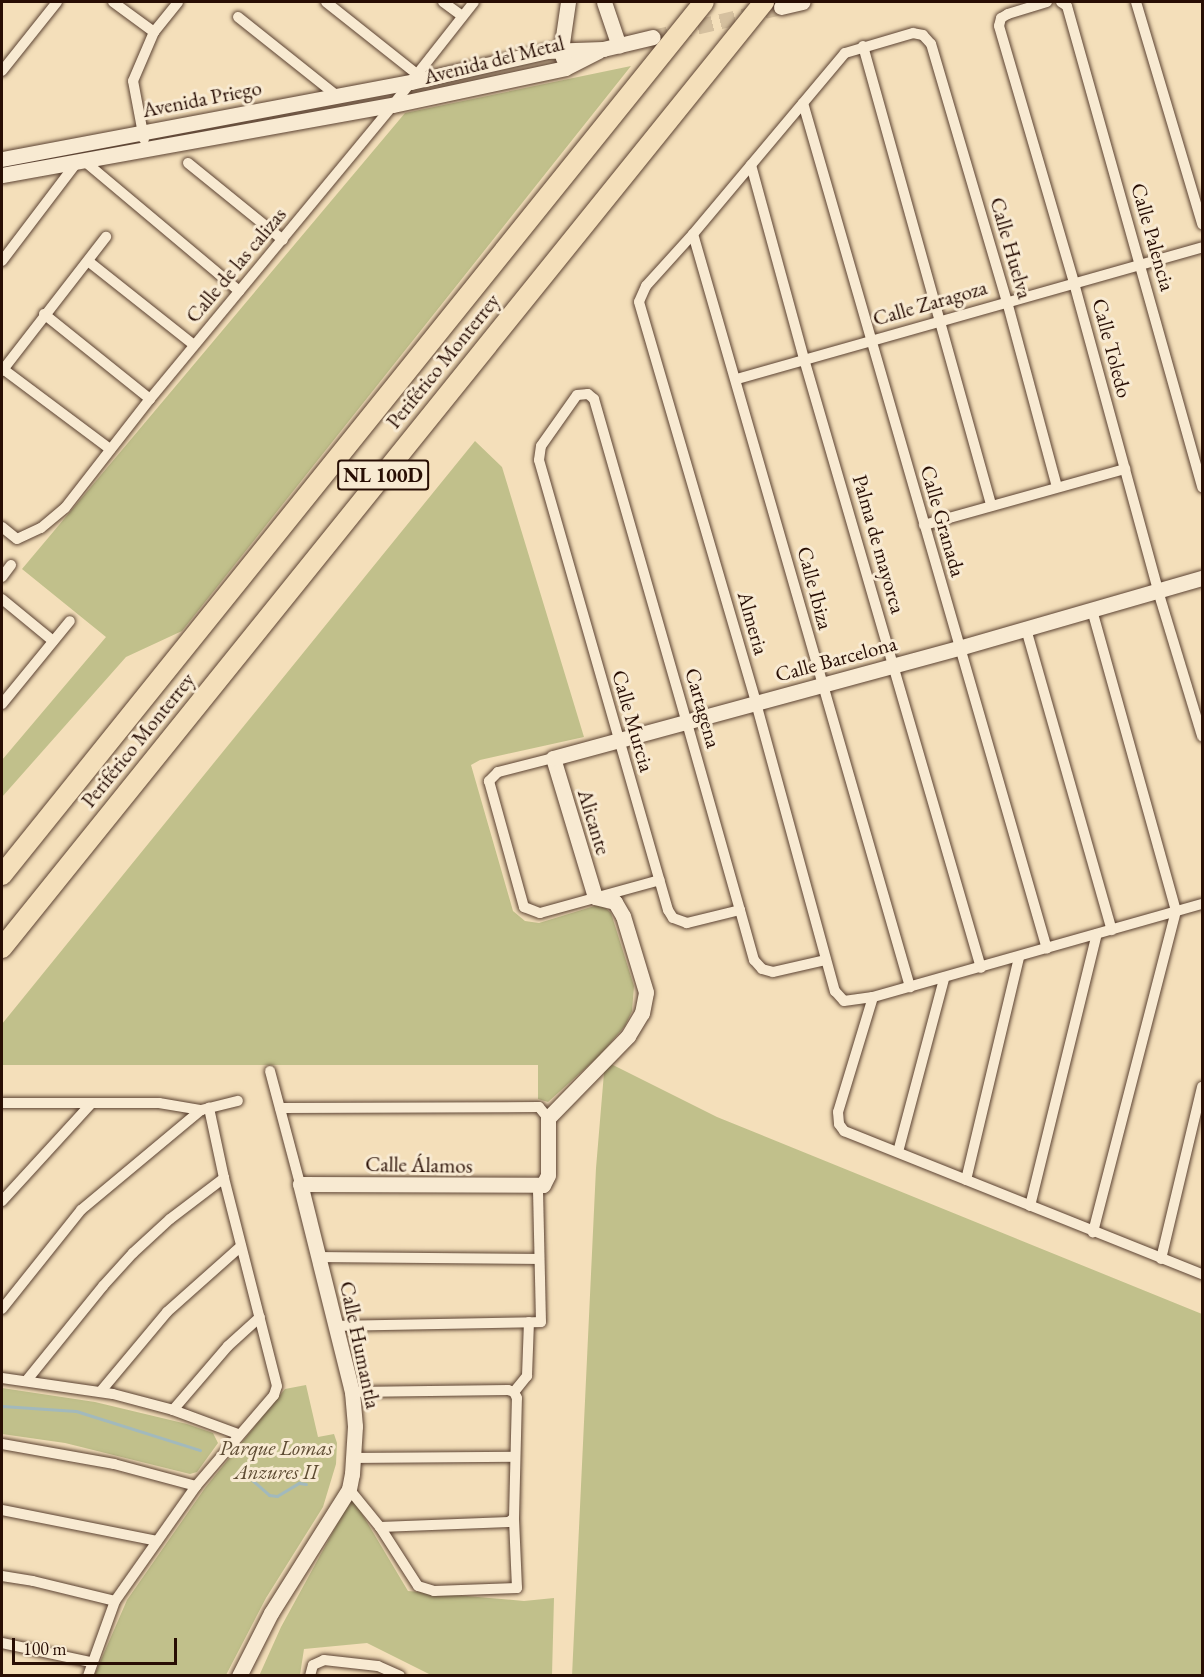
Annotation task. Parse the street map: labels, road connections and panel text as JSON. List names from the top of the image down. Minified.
{"streets":{"highway":["Periférico Monterrey","NL 100D"],"street":["Avenida del Metal","Avenida Priego","Calle Palencia","Calle Huelva","Calle de las calizas","Calle Zaragoza","Calle Toledo","Calle Granada","Palma de mayorca","Calle Ibiza","Almeria","Calle Barcelona","Cartagena","Calle Murcia","Alicante","Calle Álamos","Calle Humantla"]},"crossings":[["Avenida del Metal","Avenida Priego"],["Avenida del Metal","Calle de las calizas"],["Avenida Priego","Calle de las calizas"],["Calle Palencia","Calle Zaragoza"],["Calle Huelva","Calle Zaragoza"],["Calle Zaragoza","Calle Toledo"],["Calle Zaragoza","Calle Granada"],["Calle Zaragoza","Palma de mayorca"],["Calle Zaragoza","Calle Ibiza"],["Calle Toledo","Calle Barcelona"],["Calle Granada","Calle Barcelona"],["Palma de mayorca","Calle Barcelona"],["Calle Ibiza","Almeria"],["Calle Ibiza","Calle Barcelona"],["Almeria","Calle Barcelona"],["Almeria","Cartagena"],["Calle Barcelona","Cartagena"],["Calle Barcelona","Calle Murcia"],["Calle Barcelona","Alicante"],["Cartagena","Calle Murcia"],["Calle Álamos","Calle Humantla"]],"parks":["Parque Lomas Anzures II"],"scale_bar":"100 m"}
